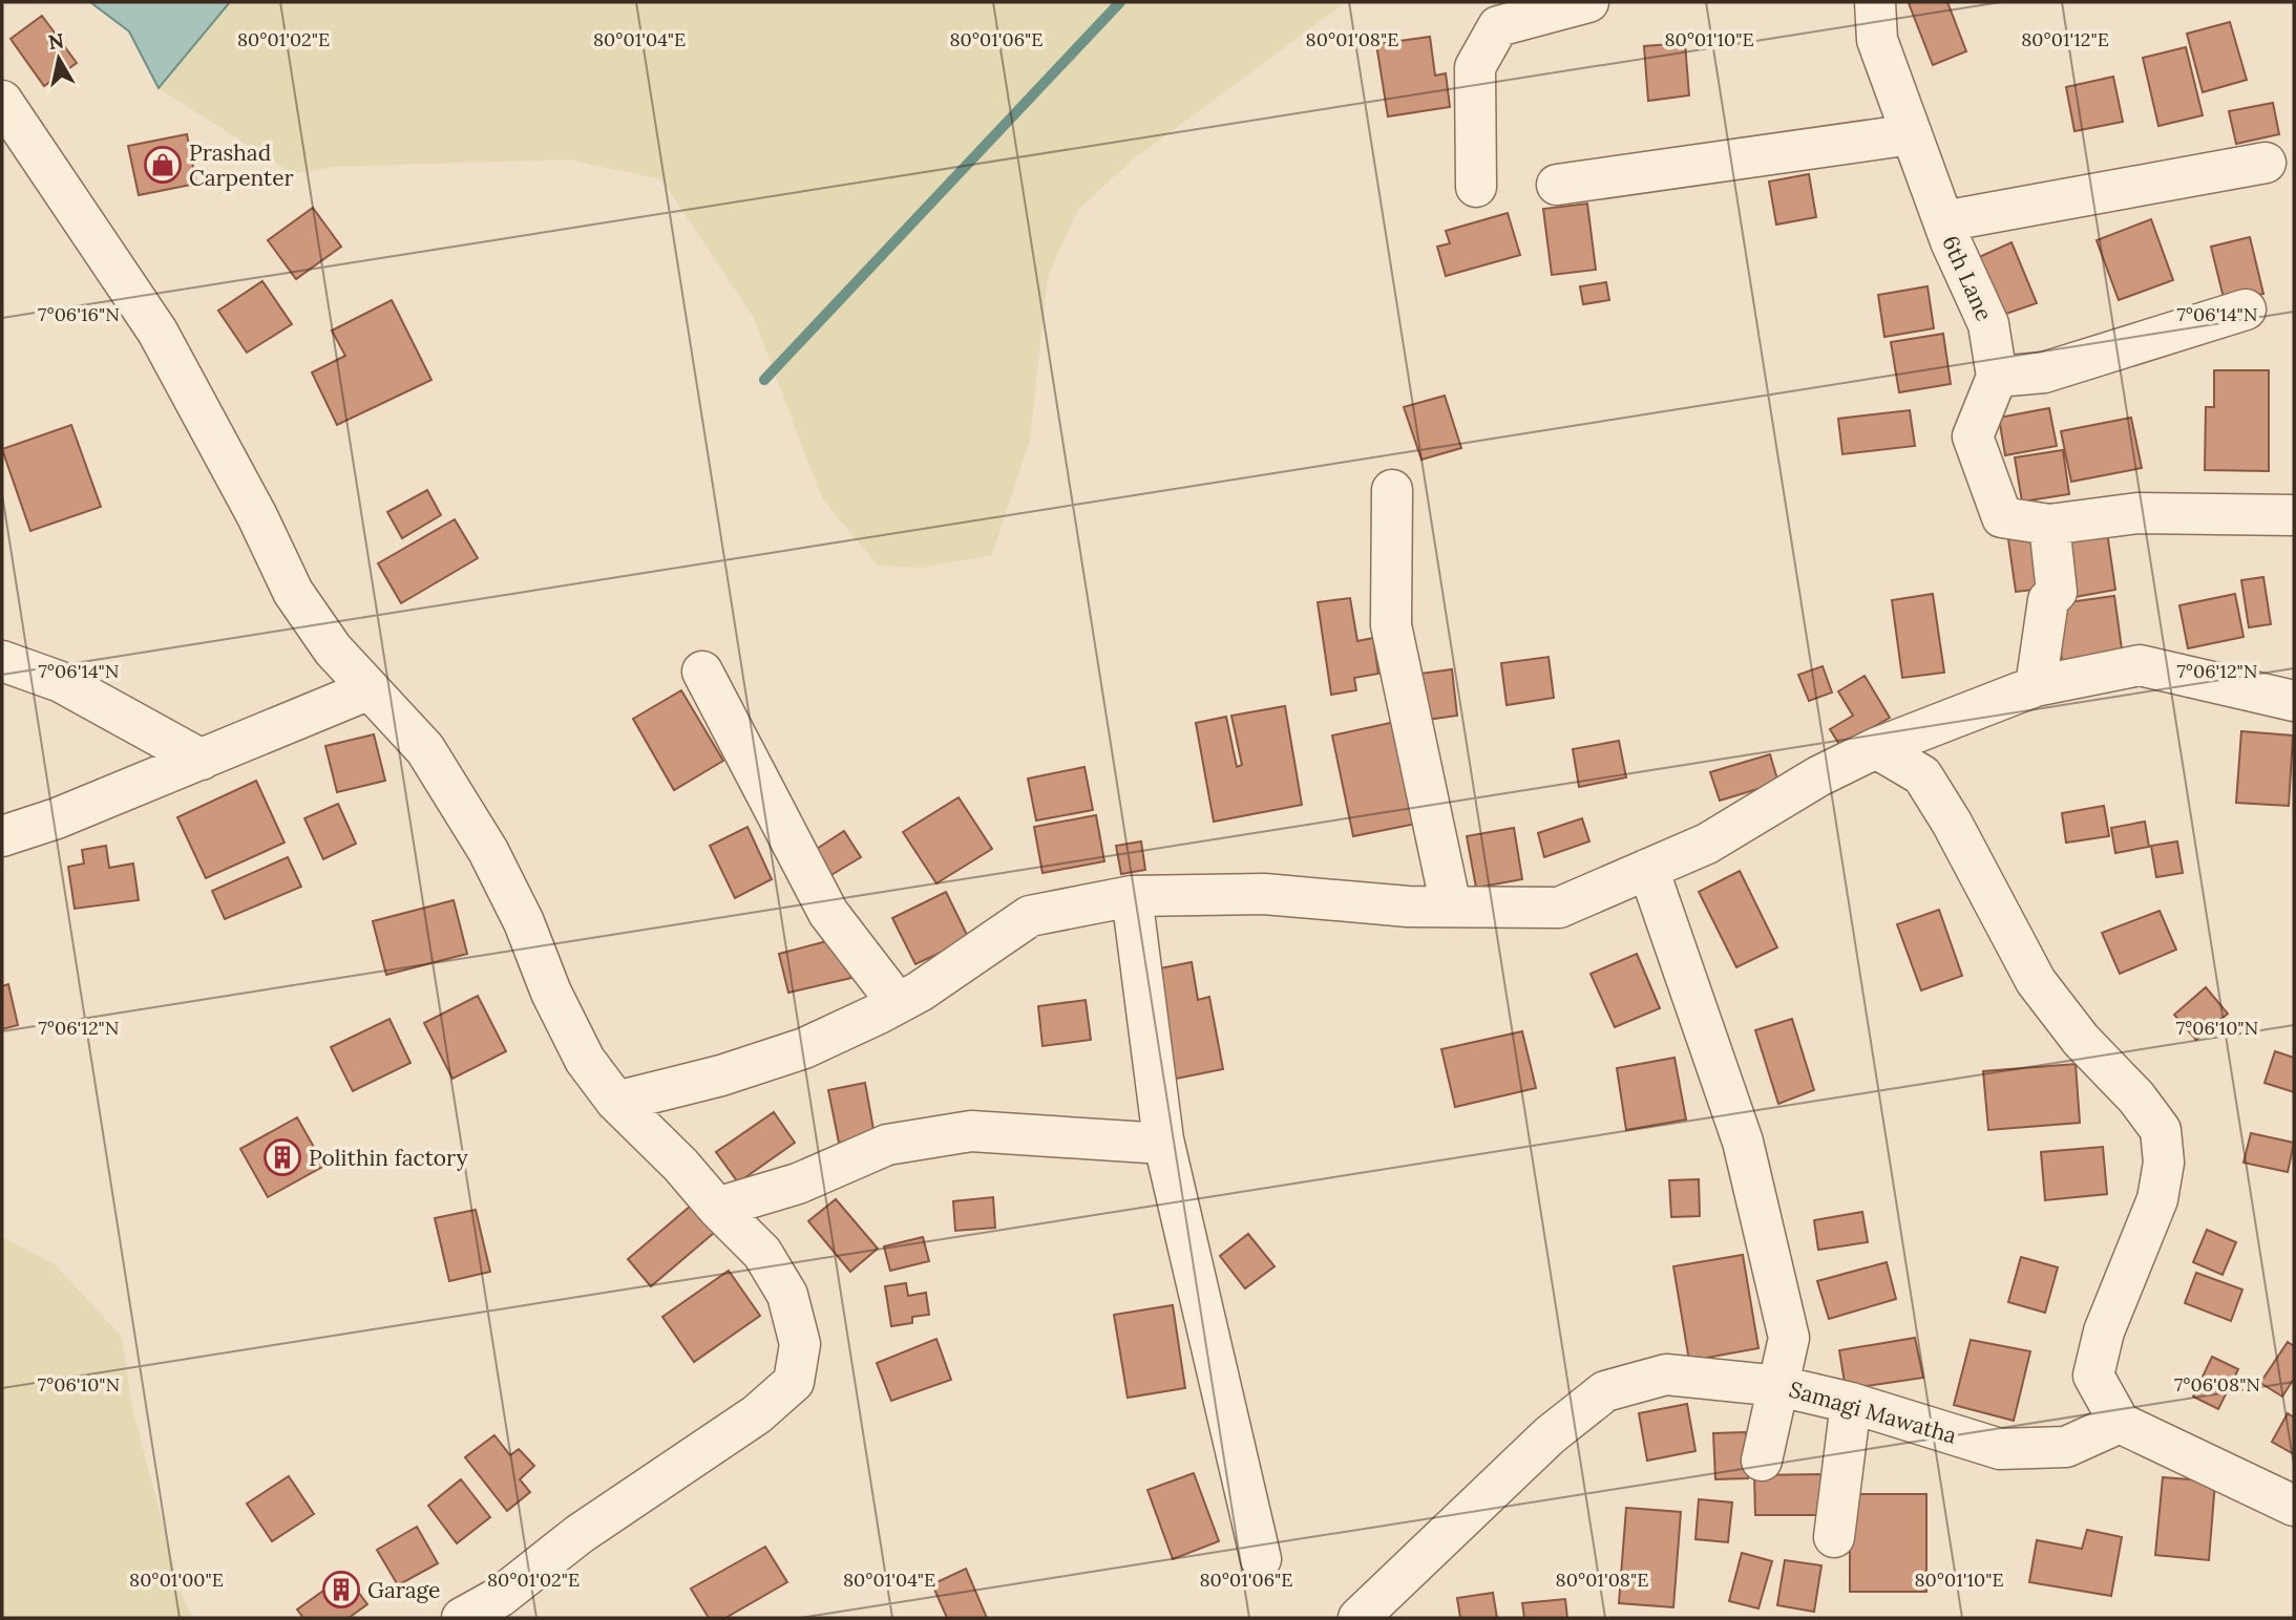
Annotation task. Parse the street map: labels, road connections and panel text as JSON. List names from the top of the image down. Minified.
{"streets":{"street":["6th Lane","Samagi Mawatha"]},"places":{"shop":["Prashad Carpenter"],"building":["Polithin factory","Garage"]},"north":"top","coordinates":["80°01'02\"E","80°01'04\"E","80°01'12\"E","80°01'06\"E","80°01'08\"E","80°01'10\"E","7°06'16\"N","7°06'14\"N","7°06'12\"N","7°06'10\"N","7°06'08\"N","80°01'00\"E"]}
